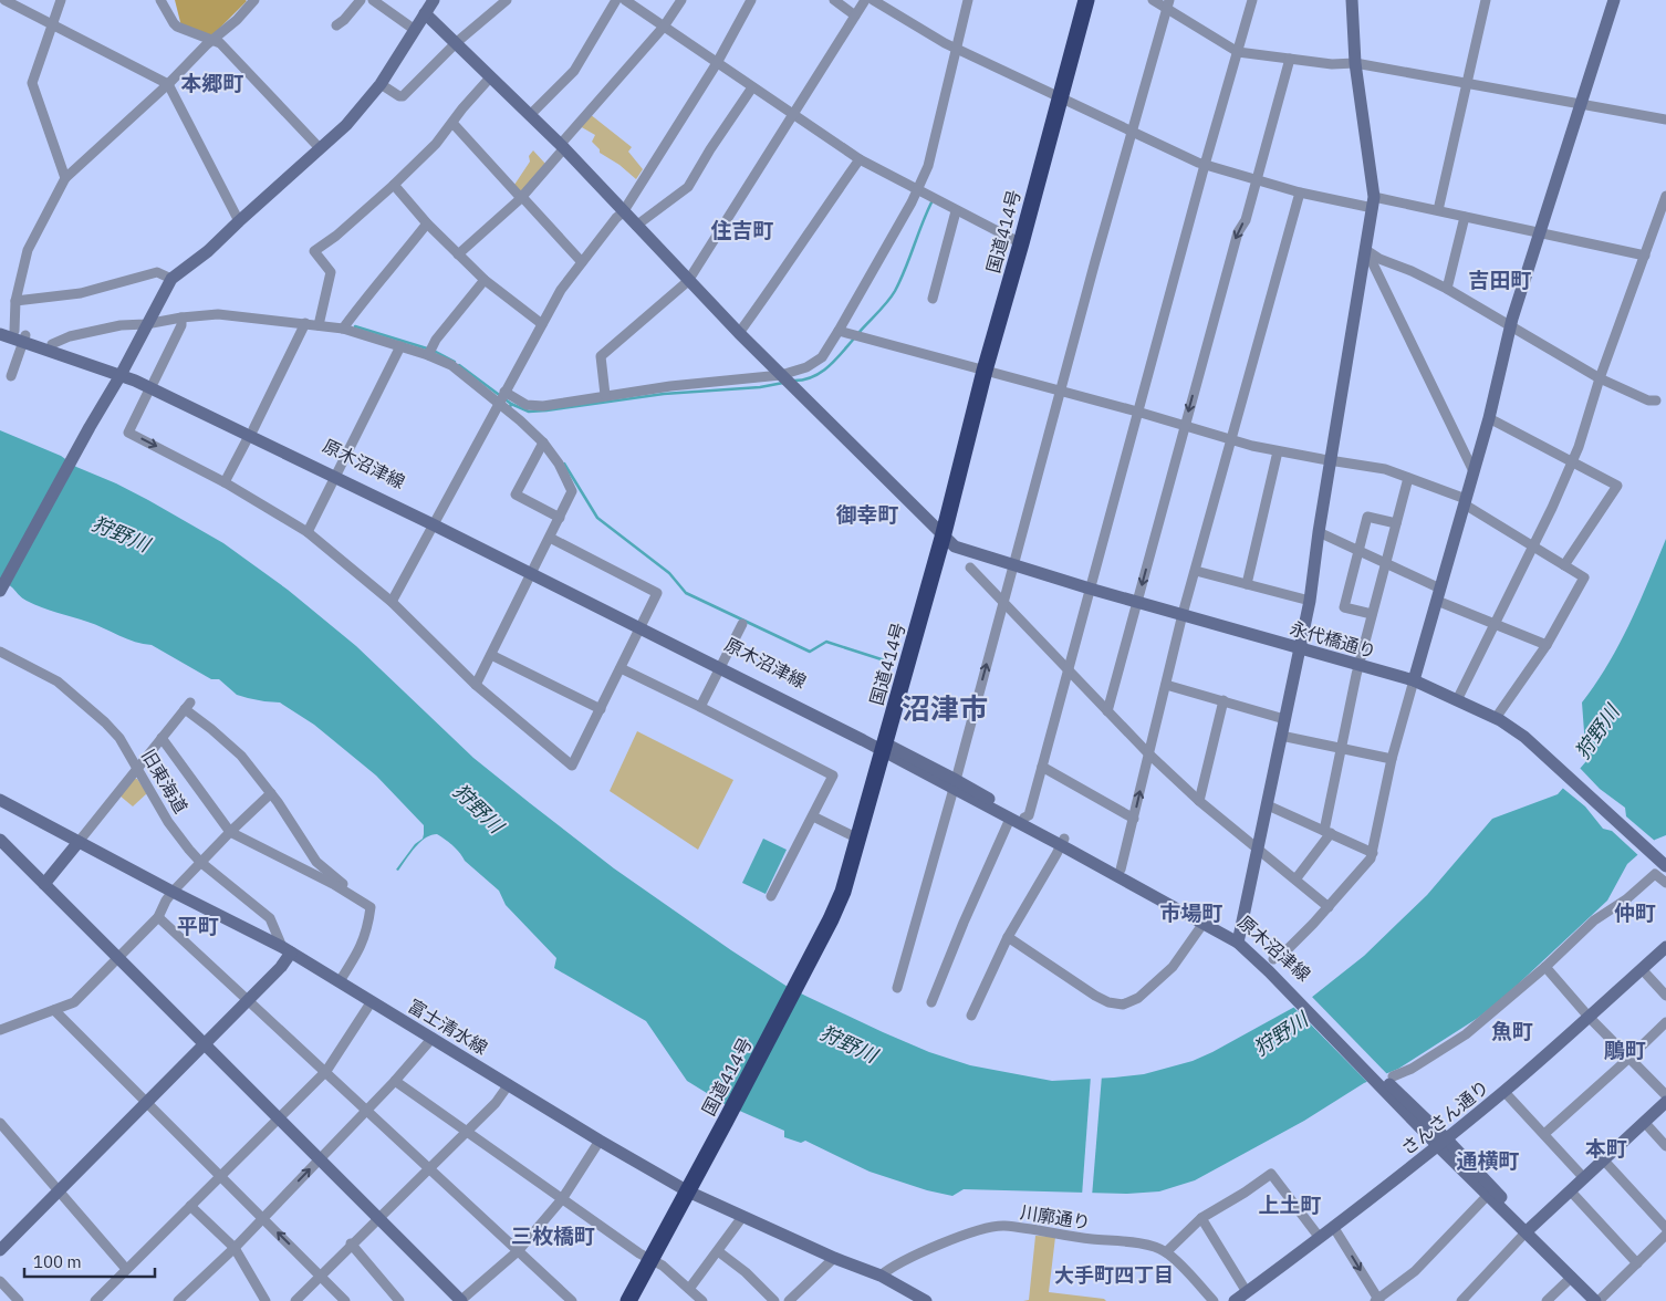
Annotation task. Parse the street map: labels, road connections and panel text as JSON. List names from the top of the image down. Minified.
{"streets":{"highway":["国道414号"],"street":["原木沼津線","永代橋通り","旧東海道","富士清水線","さんさん通り","川廓通り"]},"crossings":[["国道414号","原木沼津線"],["国道414号","永代橋通り"],["国道414号","富士清水線"],["原木沼津線","さんさん通り"],["旧東海道","富士清水線"],["富士清水線","川廓通り"]],"districts":["本郷町","住吉町","吉田町","御幸町","沼津市","市場町","仲町","平町","魚町","鵰町","本町","通横町","上土町","三枚橋町","大手町四丁目"],"water":["狩野川"],"scale_bar":"100 m"}
